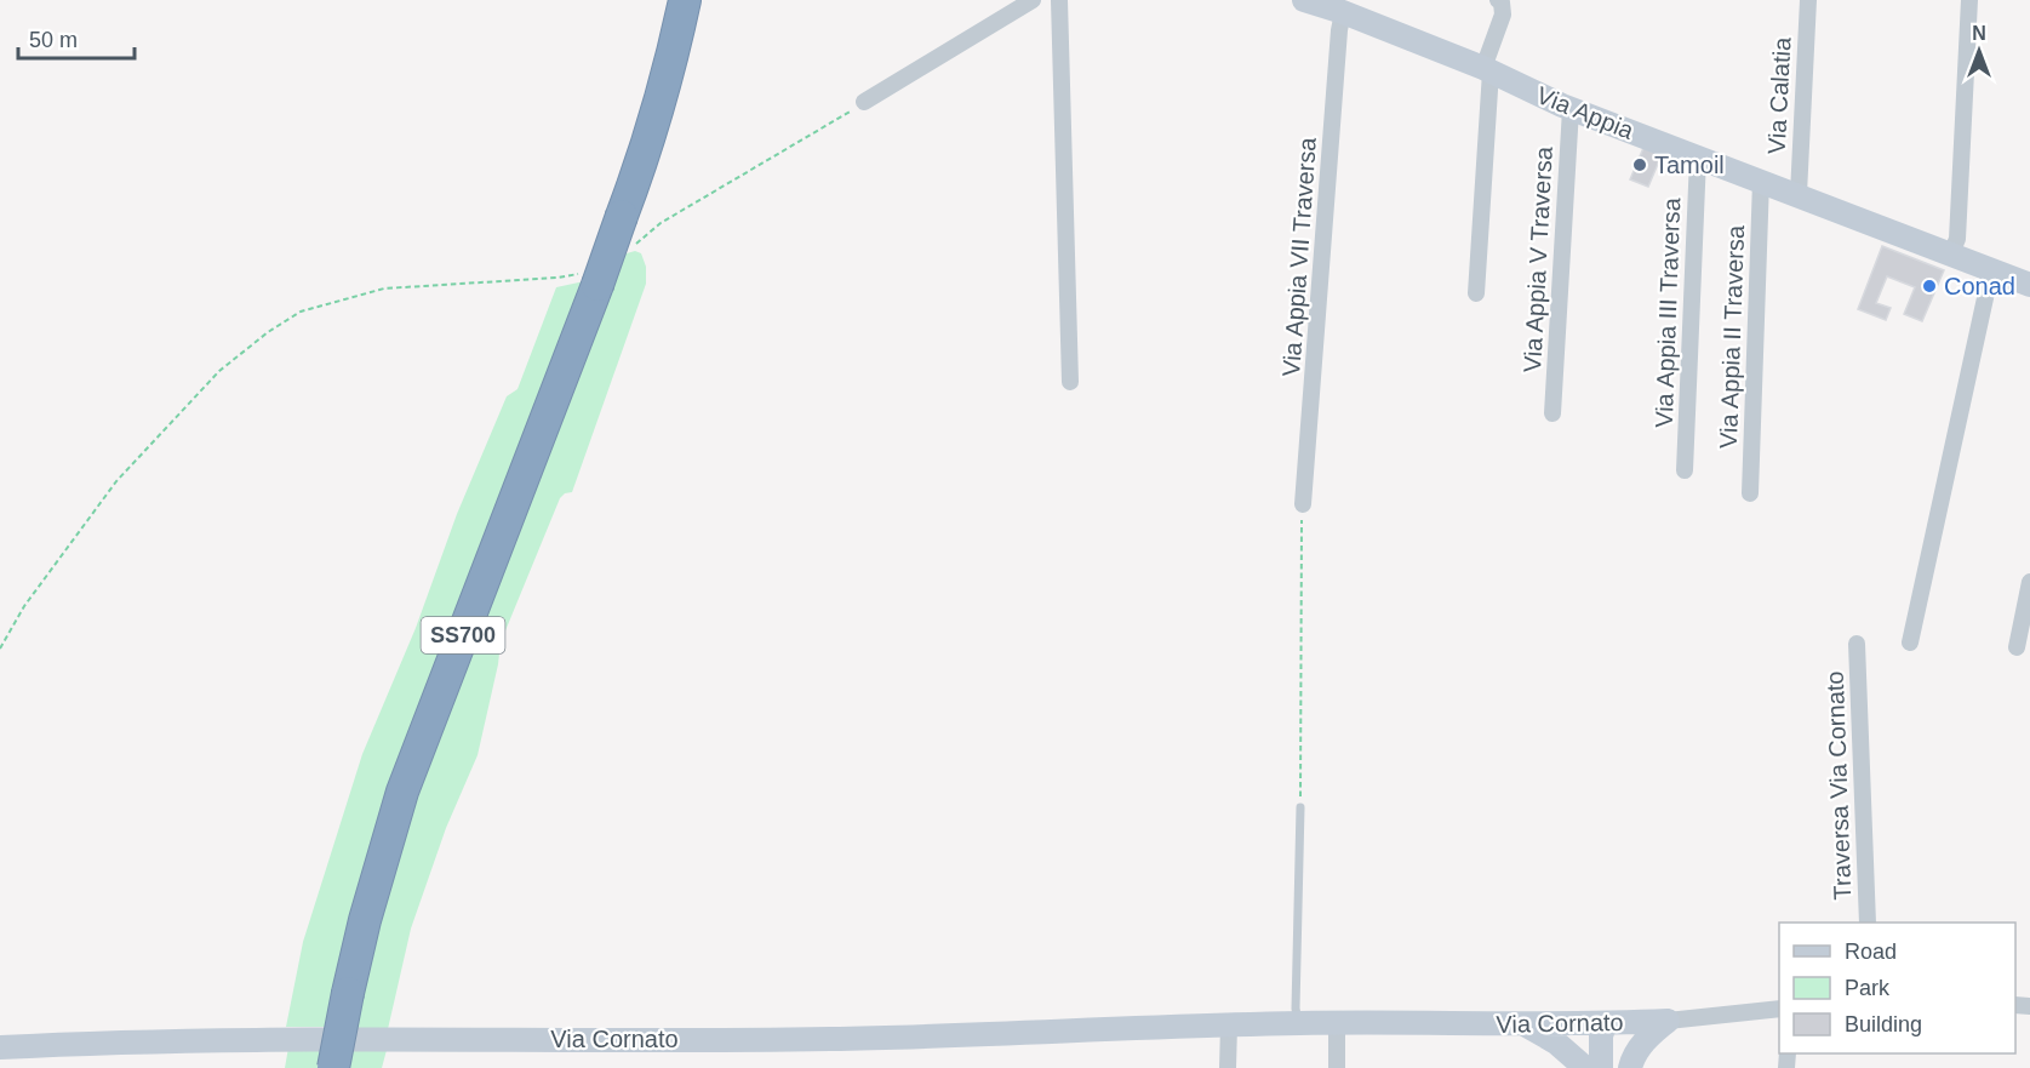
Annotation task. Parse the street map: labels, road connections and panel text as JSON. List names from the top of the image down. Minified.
{"streets":{"highway":["SS700"],"street":["Via Calatia","Via Appia","Via Appia VII Traversa","Via Appia V Traversa","Via Appia III Traversa","Via Appia II Traversa","Traversa Via Cornato","Via Cornato"]},"crossings":[["Via Calatia","Via Appia"],["Via Appia","Via Appia VII Traversa"],["Via Appia","Via Appia V Traversa"],["Via Appia","Via Appia III Traversa"],["Via Appia","Via Appia II Traversa"]],"places":["Tamoil","Conad"],"legend":["Road","Park","Building"],"scale_bar":"50 m","north":"top"}
